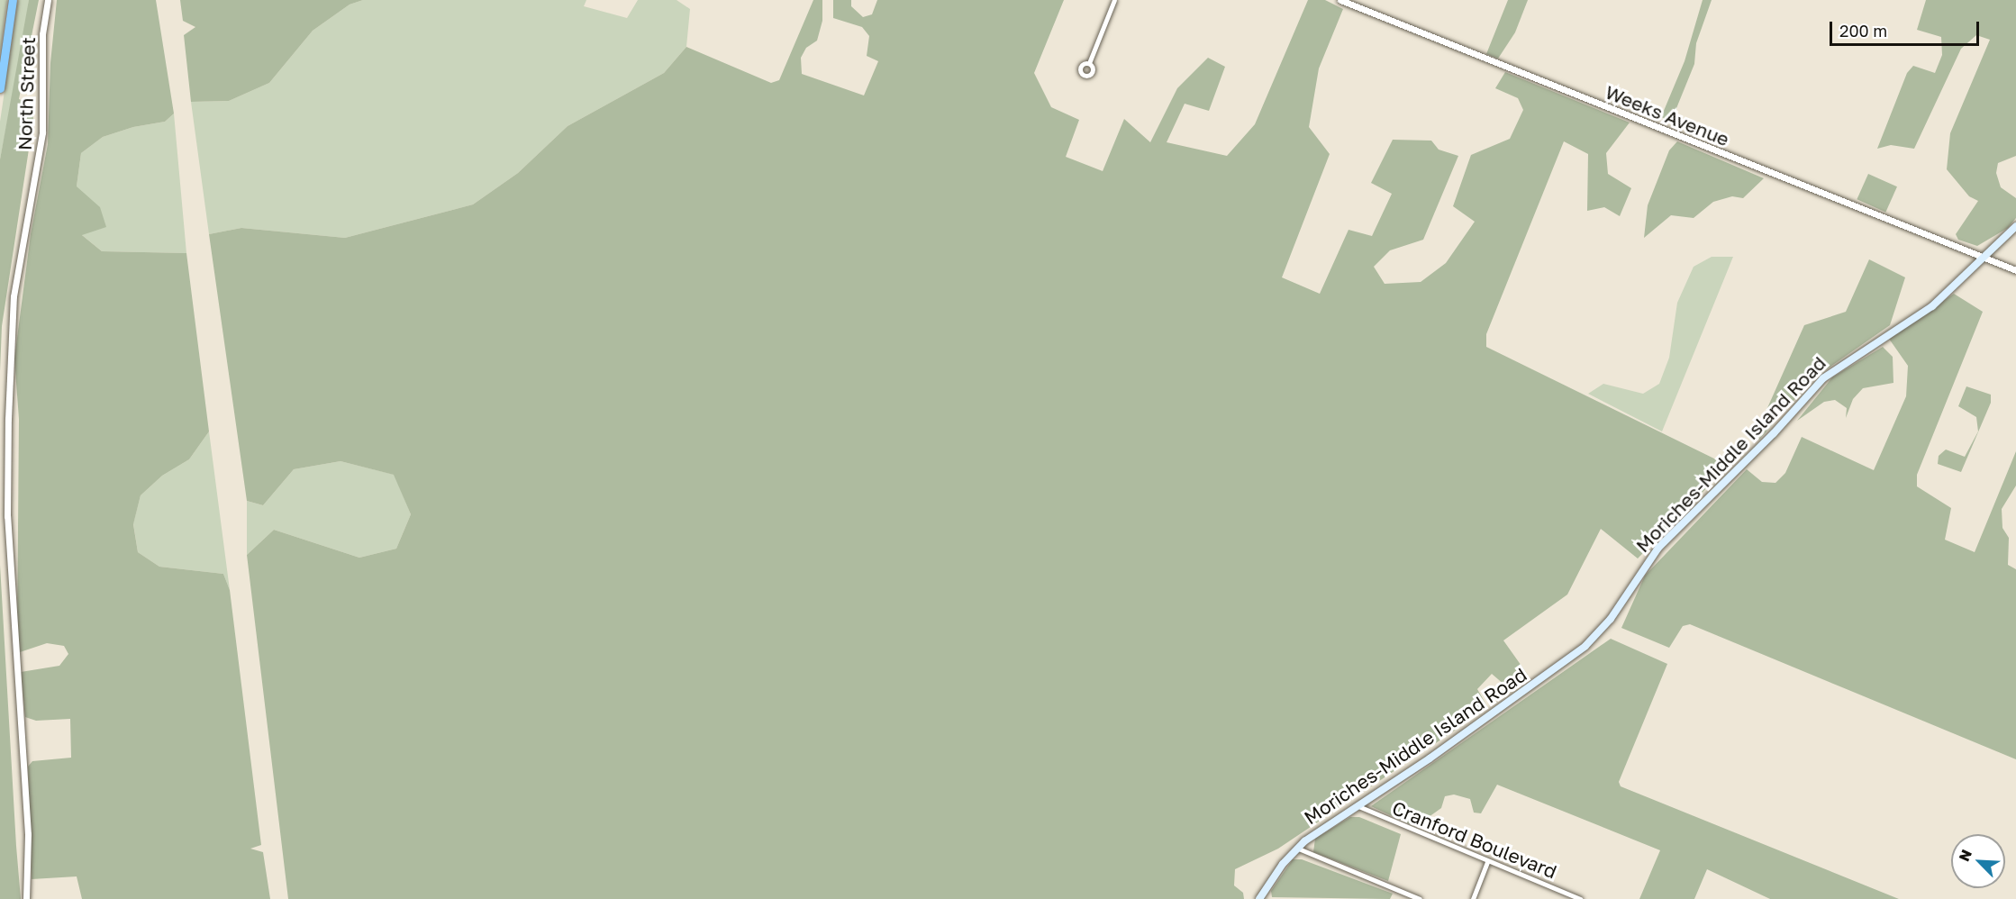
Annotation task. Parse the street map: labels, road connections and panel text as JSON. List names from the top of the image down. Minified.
{"streets":{"main road":["Moriches-Middle Island Road"],"street":["North Street","Weeks Avenue","Cranford Boulevard"]},"crossings":[["Weeks Avenue","Moriches-Middle Island Road"],["Moriches-Middle Island Road","Cranford Boulevard"]],"scale_bar":"200 m","north":"top left"}
